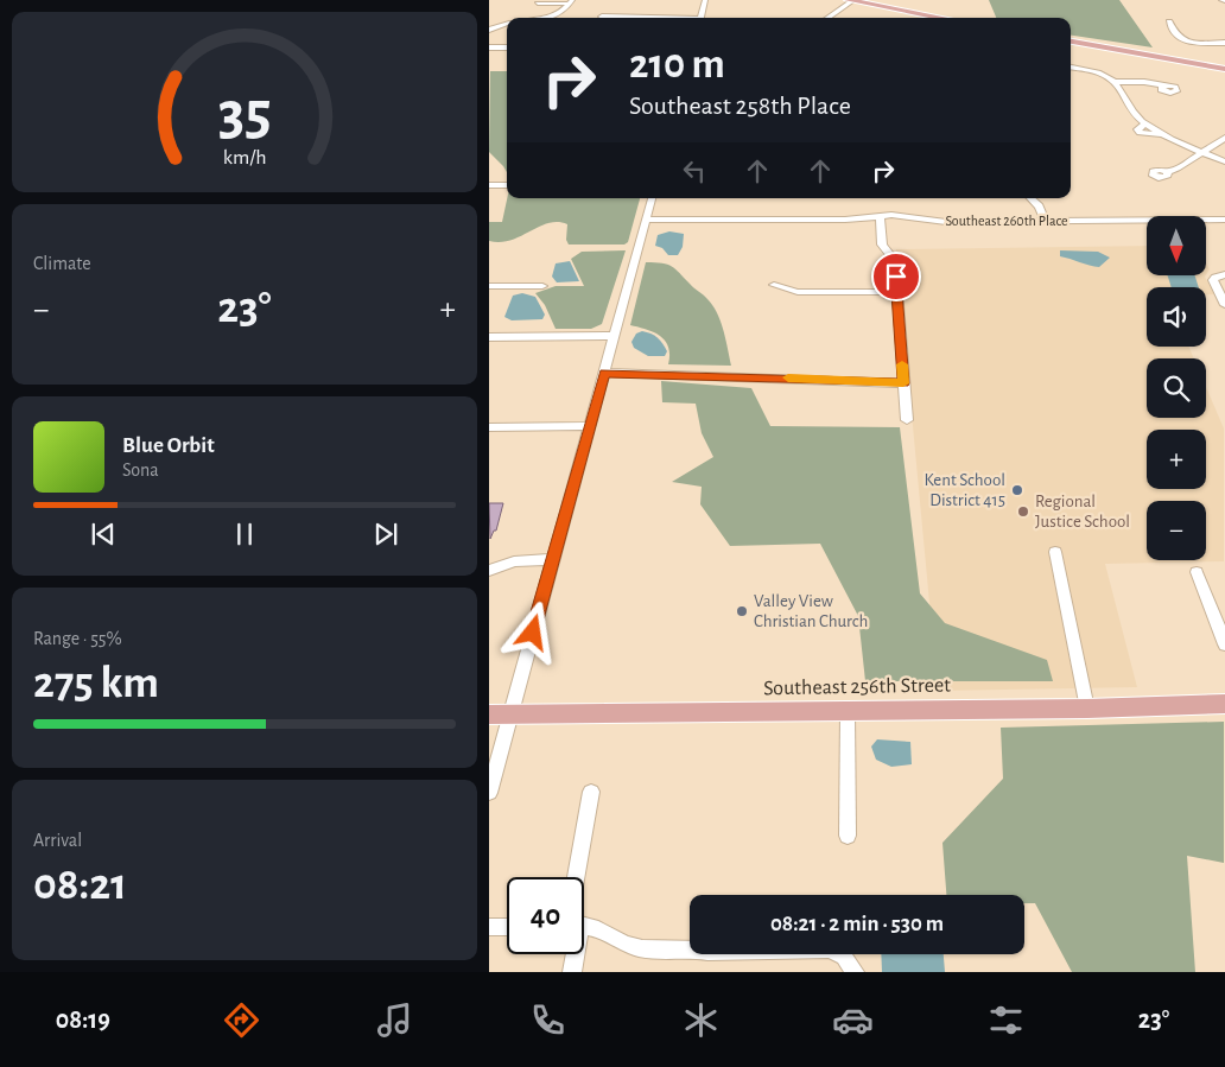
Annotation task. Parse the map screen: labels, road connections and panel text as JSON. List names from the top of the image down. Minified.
{"streets":{"main road":["Southeast 256th Street"],"street":["Southeast 260th Place"]},"places":["Kent School District 415","Regional Justice School","Valley View Christian Church"],"north":"bottom","page":{"turn":["210 m","Southeast 258th Place"],"tile":["Climate",["Range · 55%","275 km"],["Arrival","08:21"]],"map_buttons":["+","−"],"heat":["−","23°","+"],"song":["Blue Orbit","Sona"],"limit":"40","trip":"08:21 · 2 min · 530 m","tabs":["08:19","23°"],"gauge":["35","km/h"]}}
